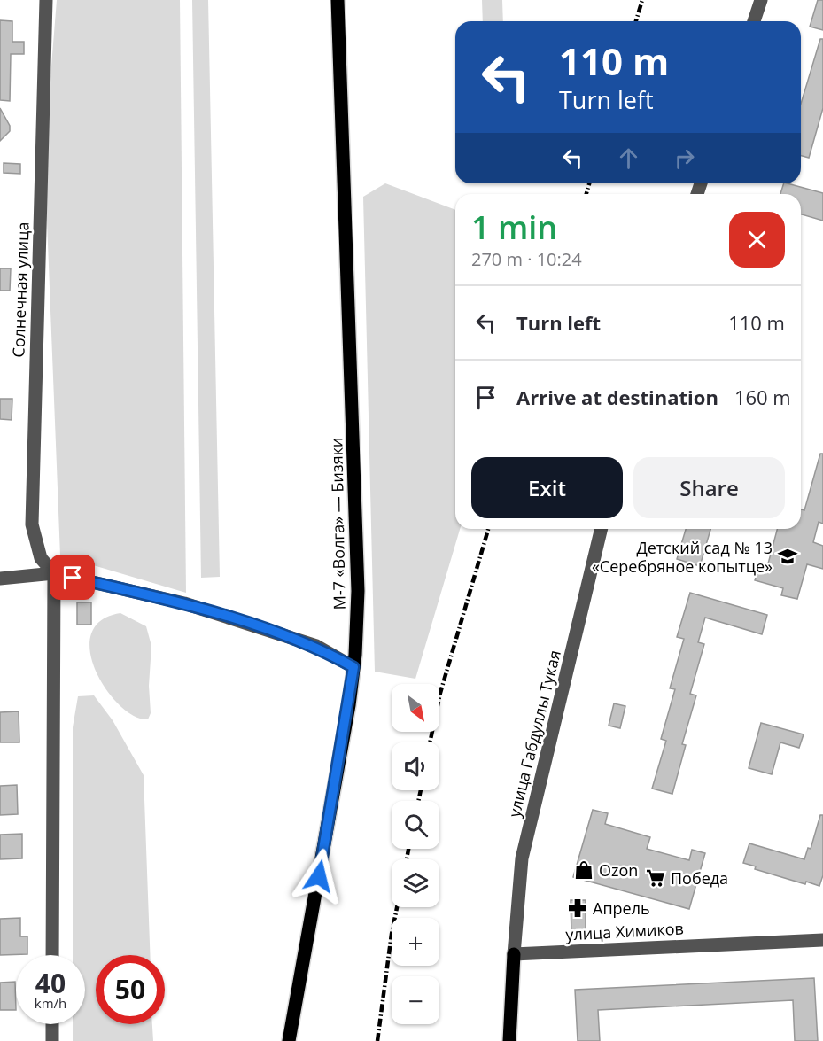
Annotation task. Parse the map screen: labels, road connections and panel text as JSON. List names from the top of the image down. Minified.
{"streets":{"main road":["М-7 «Волга» — Бизяки"],"street":["Солнечная улица","улица Габдуллы Тукая","улица Химиков"]},"crossings":[["улица Габдуллы Тукая","улица Химиков"]],"places":{"school or university":["Детский сад № 13 «Серебряное копытце»"],"shop":["Ozon"],"supermarket":["Победа"],"pharmacy":["Апрель"]},"north":"bottom right","page":{"turn":["110 m","Turn left"],"heading":["1 min","270 m · 10:24"],"list":[{"name":"Turn left","value":"110 m"},{"name":"Arrive at destination","value":"160 m"}],"buttons":["Exit","Share"],"map_buttons":["+","−"],"speed":"40 km/h","limit":"50"}}
